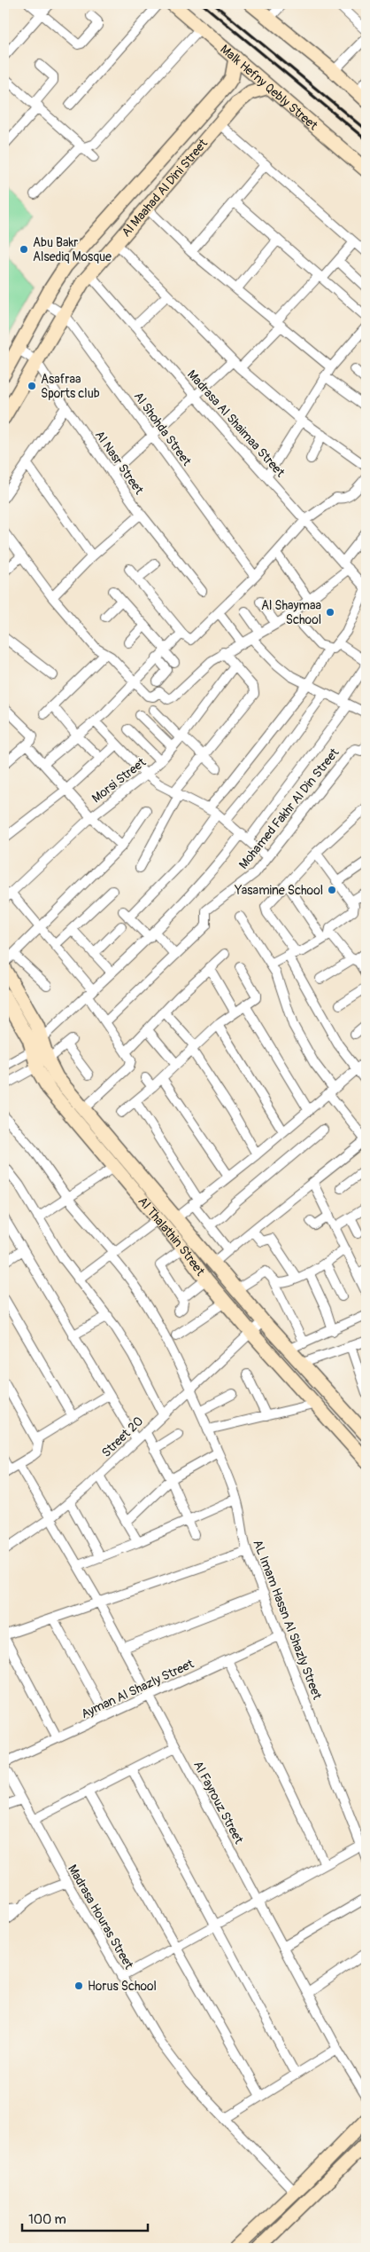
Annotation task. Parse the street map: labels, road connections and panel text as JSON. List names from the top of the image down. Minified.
{"streets":{"street":["Malk Hefny Qebly Street","Al Maahad Al Dini Street","Madrasa Al Shaimaa Street","Al Shohda Street","Al Nasr Street","Morsi Street","Mohamed Fakhr Al Din Street","Al Thalathin Street","Street 20","AL Imam Hassn Al Shazly Street","Ayman Al Shazly Street","Al Fayrouz Street","Madrasa Houras Street"]},"crossings":[["Malk Hefny Qebly Street","Al Maahad Al Dini Street"],["Al Maahad Al Dini Street","Madrasa Al Shaimaa Street"],["Al Maahad Al Dini Street","Al Shohda Street"],["Al Maahad Al Dini Street","Al Nasr Street"],["Al Thalathin Street","Street 20"],["Street 20","AL Imam Hassn Al Shazly Street"],["Street 20","Al Fayrouz Street"],["AL Imam Hassn Al Shazly Street","Ayman Al Shazly Street"],["Ayman Al Shazly Street","Al Fayrouz Street"],["Ayman Al Shazly Street","Madrasa Houras Street"]],"places":["Abu Bakr Alsediq Mosque","Asafraa Sports club","Al Shaymaa School","Yasamine School","Horus School"],"scale_bar":"100 m"}
